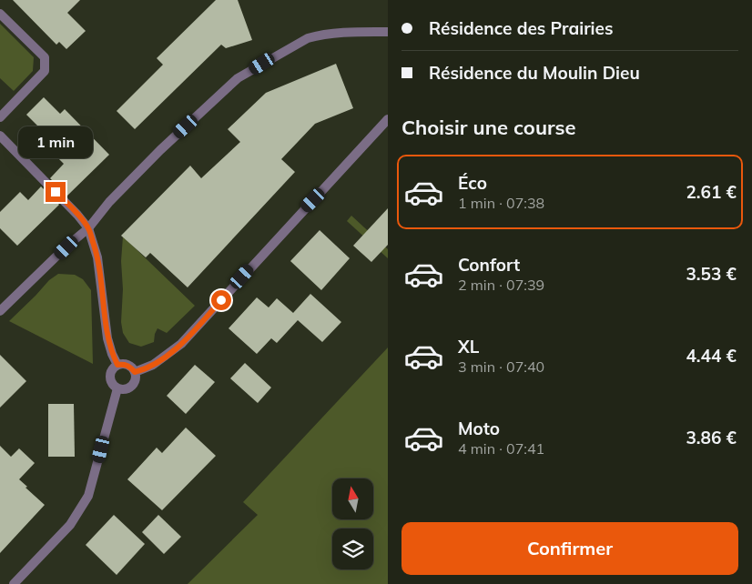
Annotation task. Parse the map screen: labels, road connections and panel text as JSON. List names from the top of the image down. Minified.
{"north":"top","page":{"banner":["Résidence des Prairies","Résidence du Moulin Dieu"],"heading":"Choisir une course","bubble":"1 min","list":[{"name":"Éco","note":"1 min · 07:38","value":"2.61 €"},{"name":"Confort","note":"2 min · 07:39","value":"3.53 €"},{"name":"XL","note":"3 min · 07:40","value":"4.44 €"},{"name":"Moto","note":"4 min · 07:41","value":"3.86 €"}],"buttons":"Confirmer"}}
